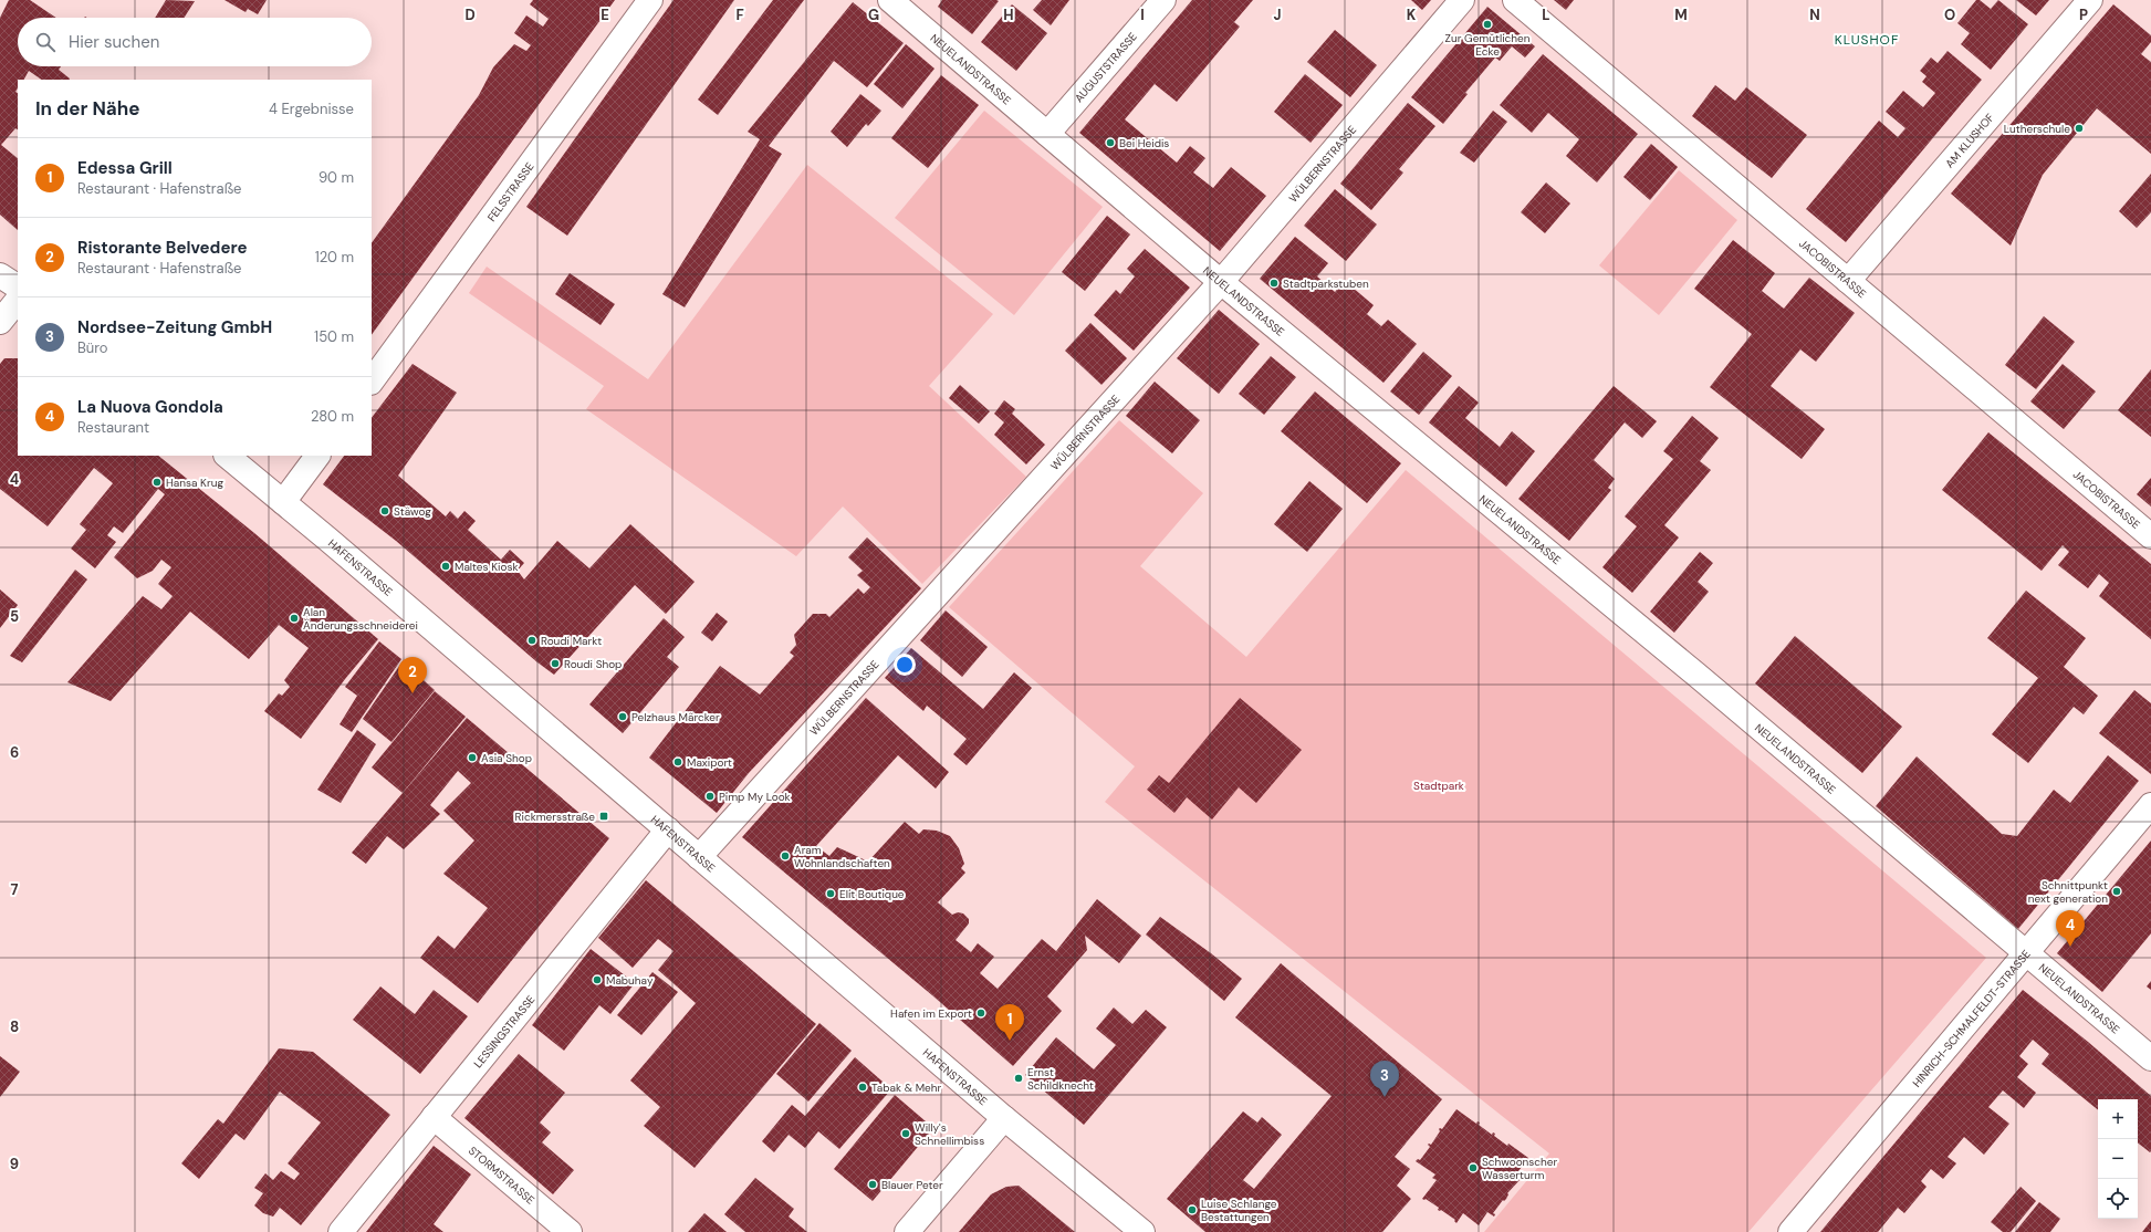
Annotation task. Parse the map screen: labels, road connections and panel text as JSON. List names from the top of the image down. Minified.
{"streets":{"street":["AUGUSTSTRASSE","NEUELANDSTRASSE","AM KLUSHOF","WÜLBERNSTRASSE","FELSSTRASSE","JACOBISTRASSE","HAFENSTRASSE","HINRICH-SCHMALFELDT-STRASSE","LESSINGSTRASSE","STORMSTRASSE"]},"crossings":[["AUGUSTSTRASSE","NEUELANDSTRASSE"],["NEUELANDSTRASSE","WÜLBERNSTRASSE"],["NEUELANDSTRASSE","HINRICH-SCHMALFELDT-STRASSE"],["AM KLUSHOF","JACOBISTRASSE"],["WÜLBERNSTRASSE","HAFENSTRASSE"],["HAFENSTRASSE","LESSINGSTRASSE"],["LESSINGSTRASSE","STORMSTRASSE"]],"districts":["KLUSHOF"],"parks":["Stadtpark"],"places":{"other":["Zur Gemütlichen Ecke","Lutherschule","Bei Heidis","Stadtparkstuben","Hansa Krug","Stäwog","Maltes Kiosk","Alan Änderungsschneiderei","Roudi Markt","Roudi Shop","Pelzhaus Märcker","Asia Shop","Maxiport","Pimp My Look","Aram Wohnlandschaften","Schnittpunkt next generation","Elit Boutique","Mabuhay","Hafen im Export","Ernst Schildknecht","Tabak & Mehr","Willy's Schnellimbiss","Schwoonscher Wasserturm","Blauer Peter","Luise Schlange Bestattungen"],"transit":["Rickmersstraße"]},"page":{"search":"Hier suchen","heading":["In der Nähe","4 Ergebnisse"],"list":[{"mark":"1","name":"Edessa Grill","note":"Restaurant · Hafenstraße","value":"90 m"},{"mark":"2","name":"Ristorante Belvedere","note":"Restaurant · Hafenstraße","value":"120 m"},{"mark":"3","name":"Nordsee-Zeitung GmbH","note":"Büro","value":"150 m"},{"mark":"4","name":"La Nuova Gondola","note":"Restaurant","value":"280 m"}],"pins":["2","4","1","3"],"map_buttons":["+","−"]},"grid":{"columns":["D","E","F","G","H","I","J","K","L","M","N","O","P"],"rows":["4","5","6","7","8","9"]}}
